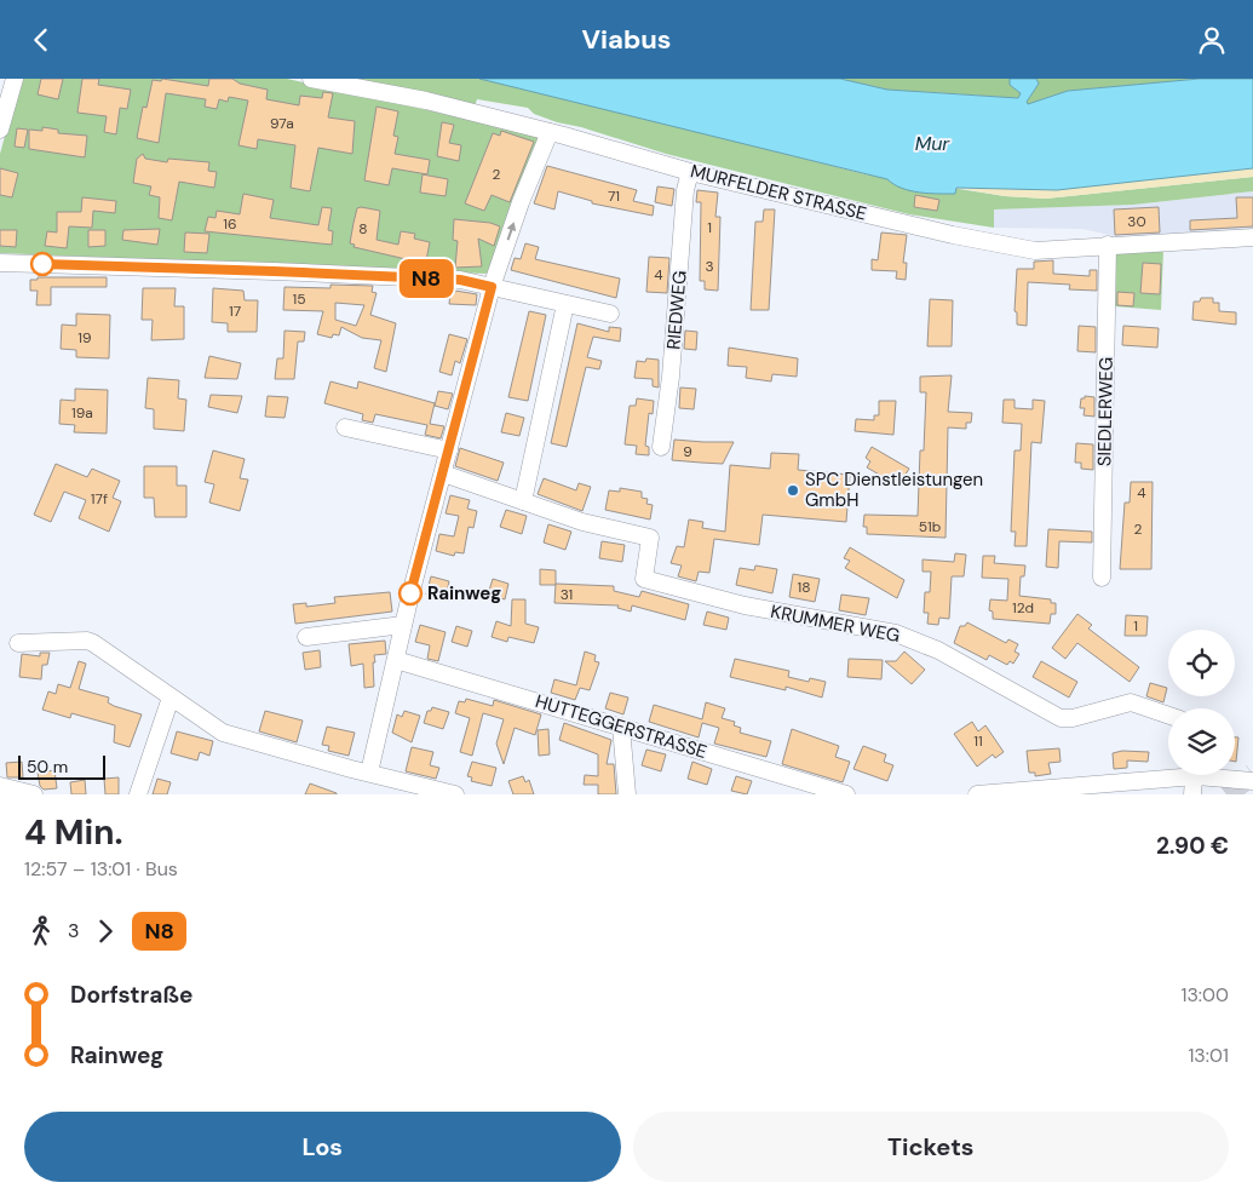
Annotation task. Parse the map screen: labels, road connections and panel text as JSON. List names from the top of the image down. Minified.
{"streets":{"street":["MURFELDER STRASSE","RIEDWEG","SIEDLERWEG","KRUMMER WEG","HUTTEGGERSTRASSE"]},"crossings":[["MURFELDER STRASSE","RIEDWEG"],["MURFELDER STRASSE","SIEDLERWEG"]],"water":["Mur"],"places":["SPC Dienstleistungen GmbH","Rainweg"],"lines":["bus line N8"],"house_numbers":["97a","2","71","30","16","1","8","3","4","15","17","19","19a","9","4","17f","51b","2","18","31","12d","1","11"],"scale_bar":"50 m","page":{"header":"Viabus","on_map":"N8","scale":"50 m","heading":["4 Min.","12:57 – 13:01 · Bus","2.90 €"],"legs":["3","N8"],"list":[{"name":"Dorfstraße","value":"13:00"},{"name":"Rainweg","value":"13:01"}],"buttons":["Los","Tickets"]}}
